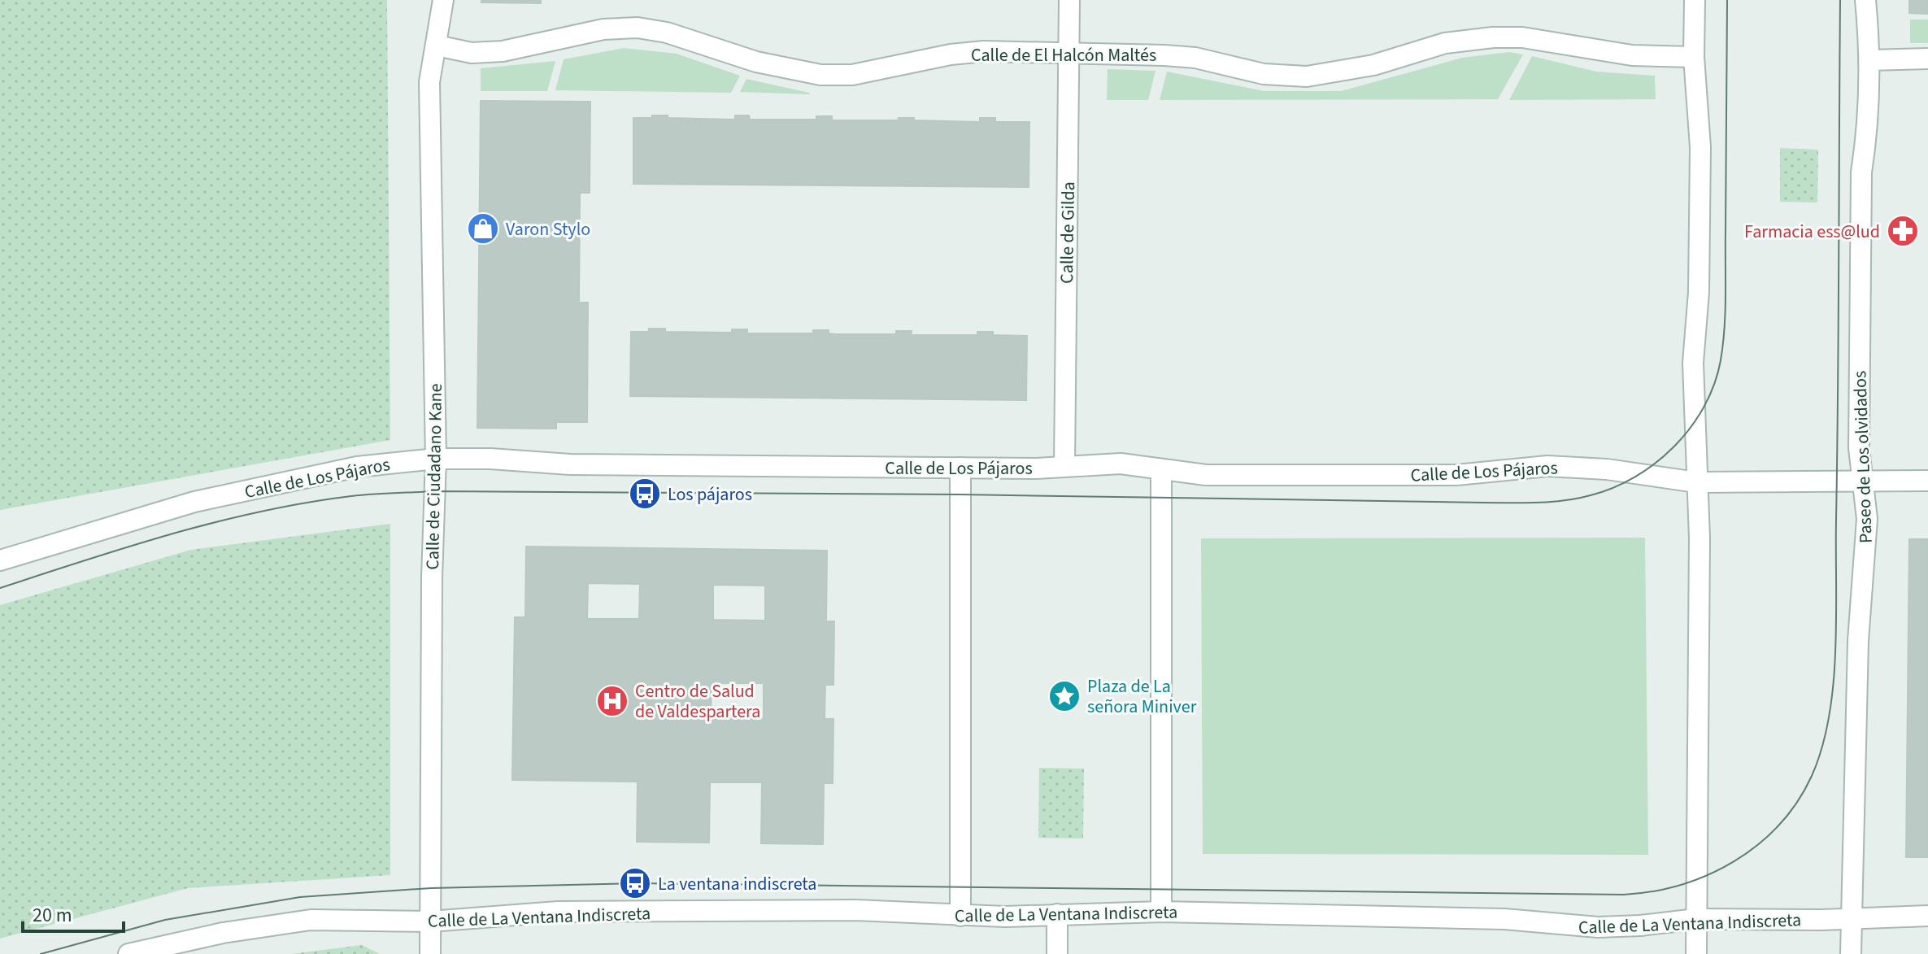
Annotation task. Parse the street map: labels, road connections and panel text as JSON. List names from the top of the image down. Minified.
{"streets":{"street":["Calle de El Halcón Maltés","Calle de Gilda","Paseo de Los olvidados","Calle de Los Pájaros","Calle de Ciudadano Kane","Calle de La Ventana Indiscreta"]},"crossings":[["Calle de El Halcón Maltés","Calle de Gilda"],["Calle de El Halcón Maltés","Calle de Ciudadano Kane"],["Calle de Gilda","Calle de Los Pájaros"],["Paseo de Los olvidados","Calle de Los Pájaros"],["Paseo de Los olvidados","Calle de La Ventana Indiscreta"],["Calle de Los Pájaros","Calle de Ciudadano Kane"],["Calle de Ciudadano Kane","Calle de La Ventana Indiscreta"]],"places":{"shop":["Varon Stylo"],"pharmacy":["Farmacia ess@lud"],"bus stop":["Los pájaros","La ventana indiscreta"],"place":["Plaza de La señora Miniver"],"hospital":["Centro de Salud de Valdespartera"]},"scale_bar":"20 m"}
